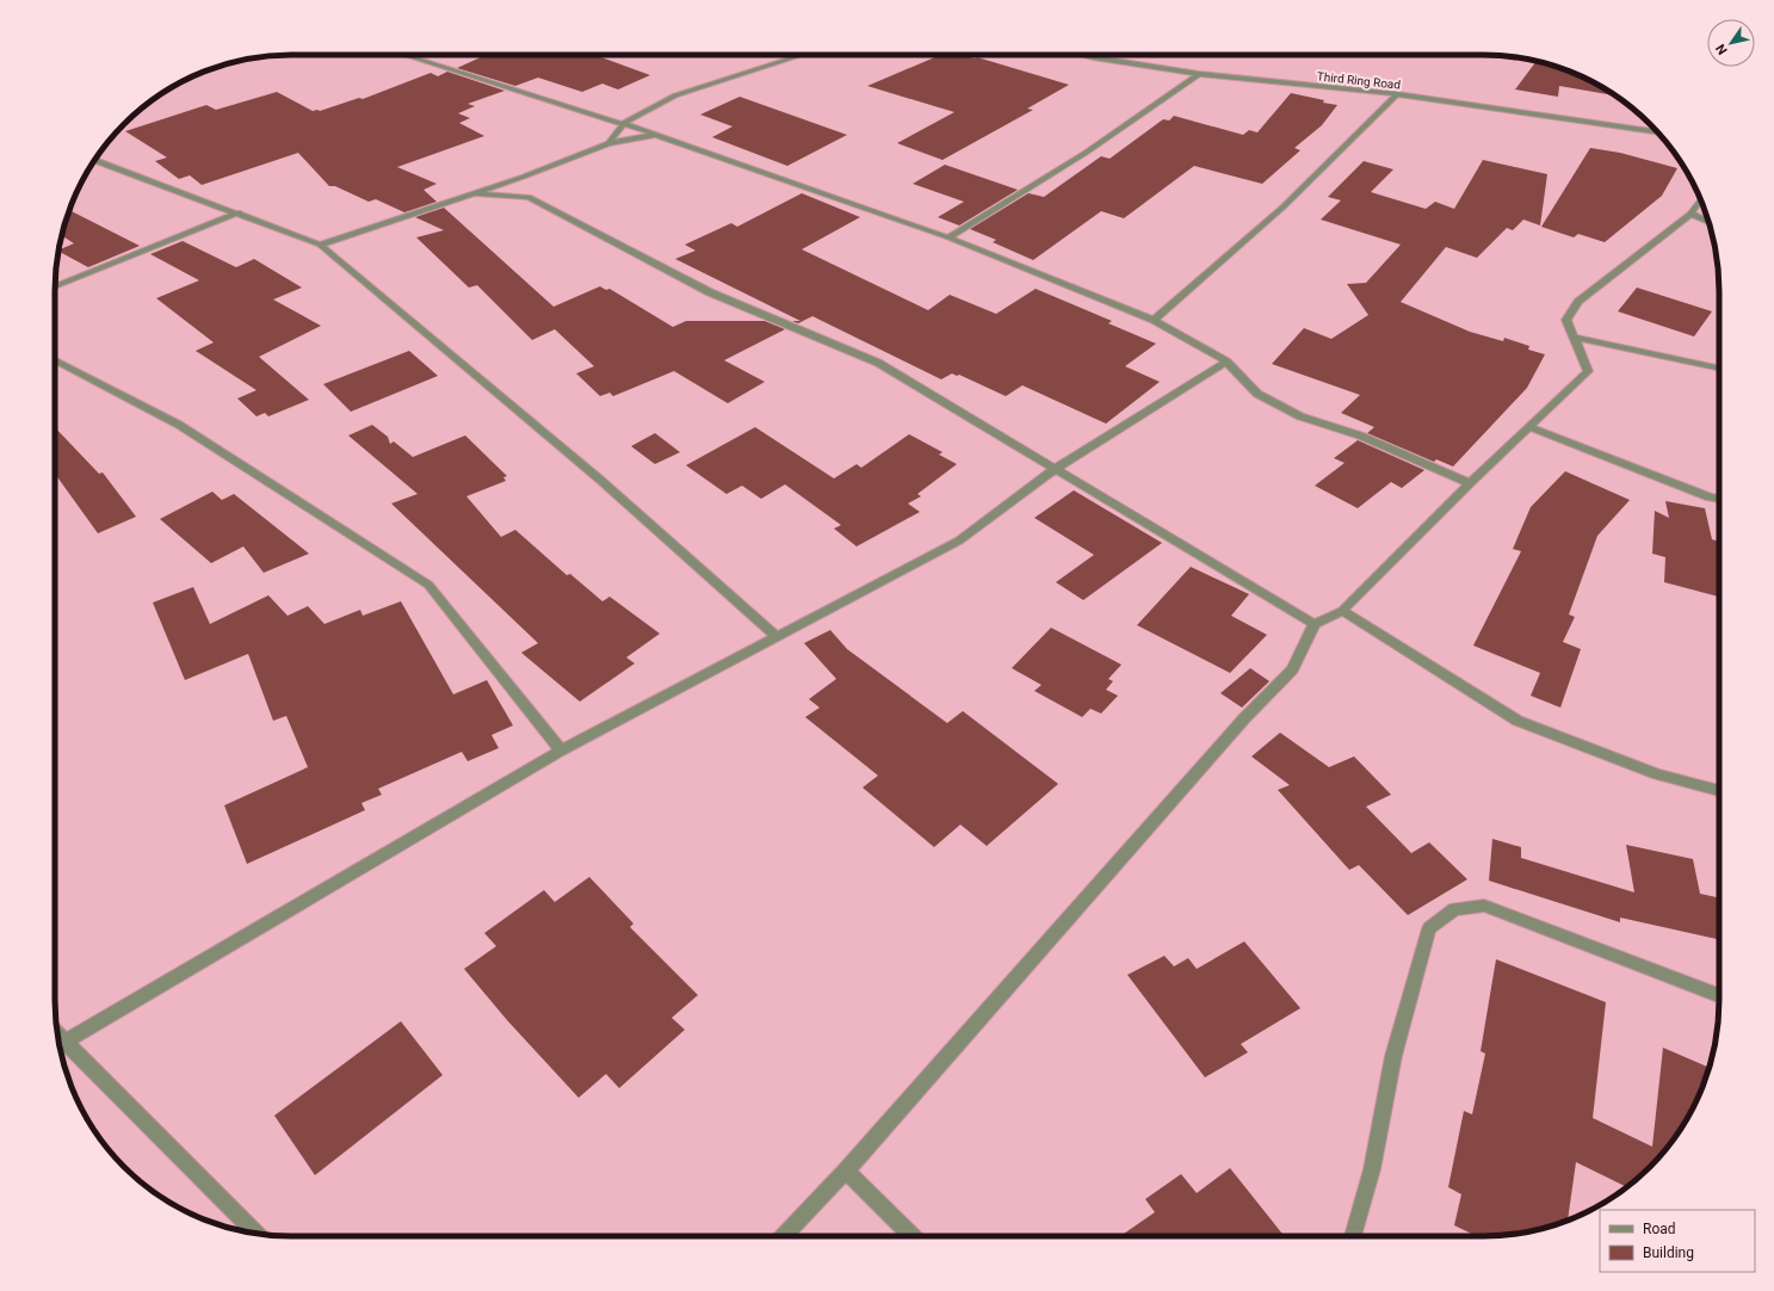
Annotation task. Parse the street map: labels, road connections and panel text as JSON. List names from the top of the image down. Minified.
{"streets":{"street":["Third Ring Road"]},"legend":["Road","Building"],"north":"bottom left"}
